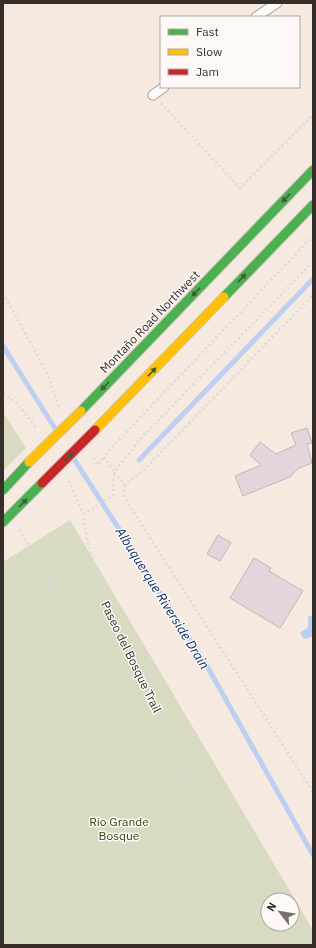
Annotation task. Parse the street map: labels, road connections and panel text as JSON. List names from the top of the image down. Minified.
{"streets":{"main road":["Montaño Road Northwest"],"path":["Paseo del Bosque Trail"]},"water":["Albuquerque Riverside Drain"],"parks":["Rio Grande Bosque"],"legend":["Fast","Slow","Jam"],"north":"top left"}
